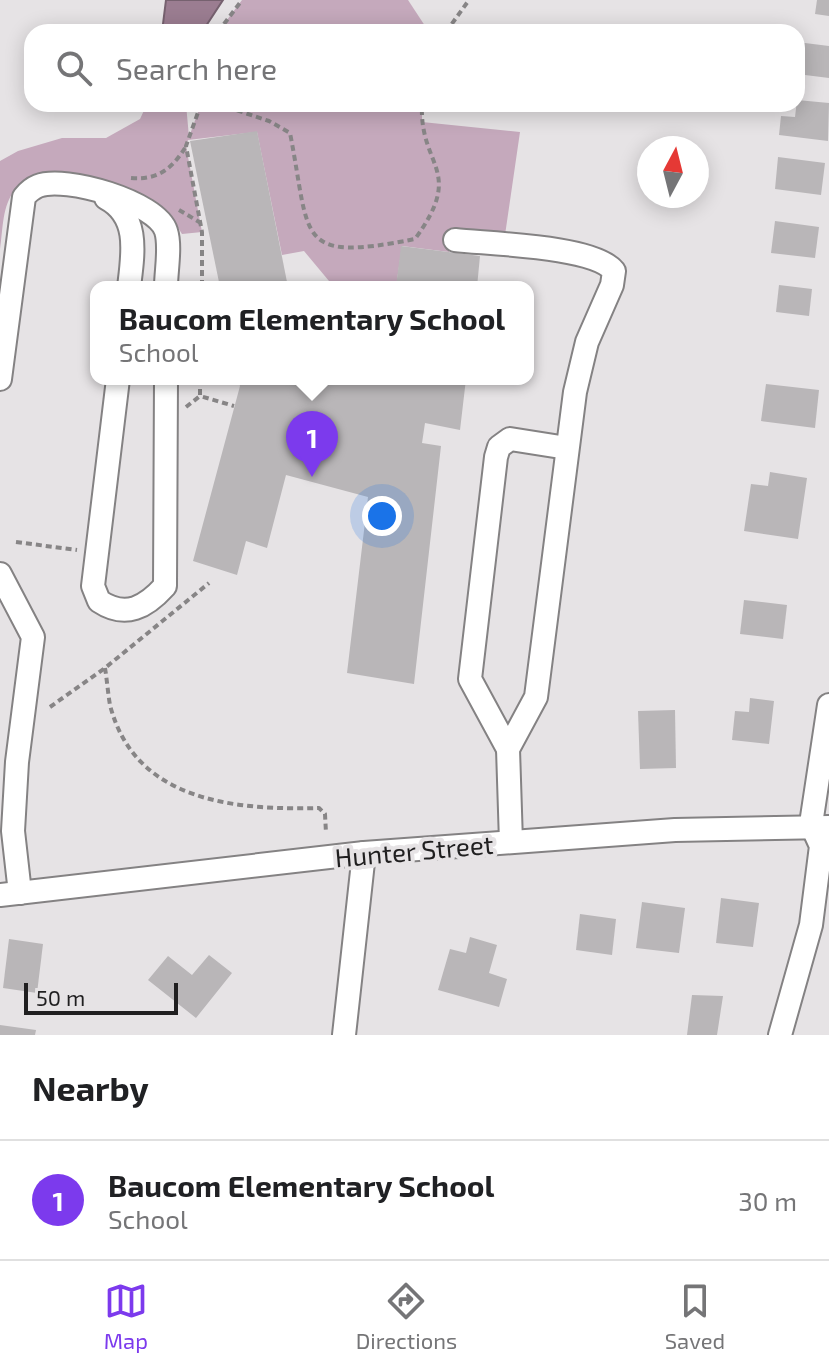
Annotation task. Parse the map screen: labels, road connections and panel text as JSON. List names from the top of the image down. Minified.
{"streets":{"street":["Hunter Street"]},"scale_bar":"50 m","north":"top","page":{"search":"Search here","popup":["Baucom Elementary School","School"],"pins":"1","scale":"50 m","heading":"Nearby","list":[{"mark":"1","name":"Baucom Elementary School","note":"School","value":"30 m"}],"nav":["Map","Directions","Saved"]}}
